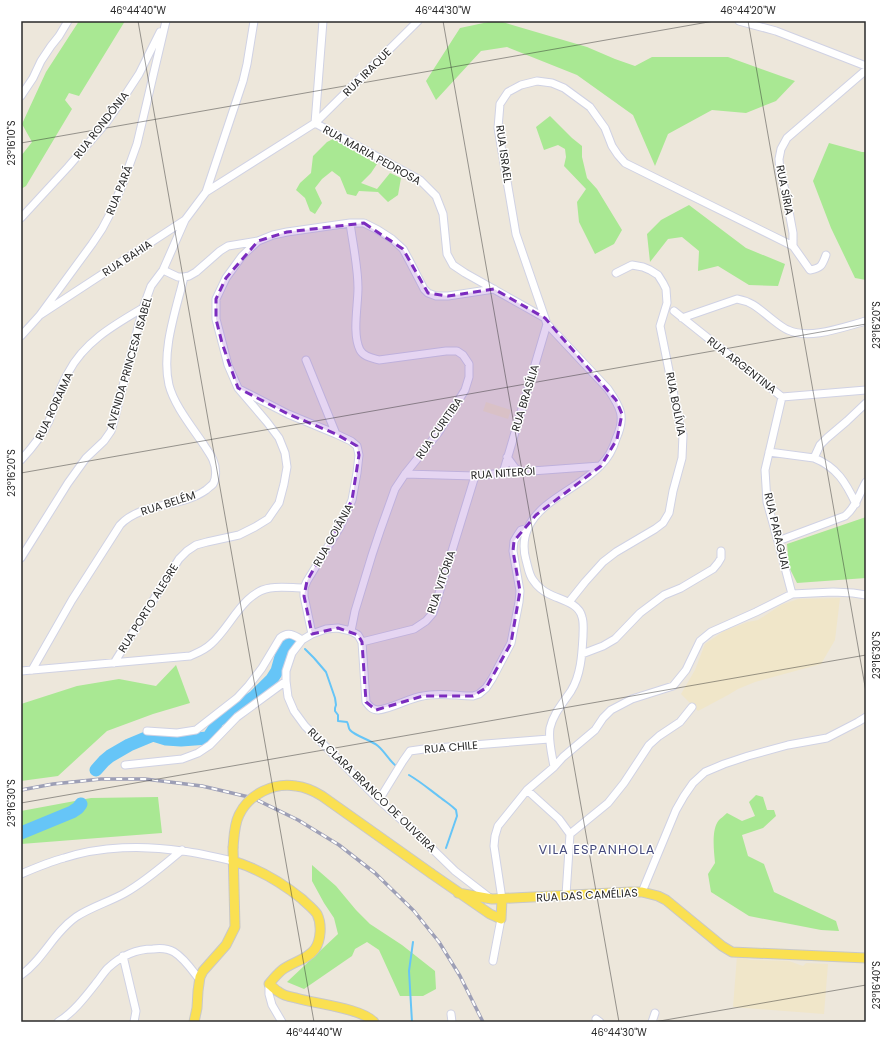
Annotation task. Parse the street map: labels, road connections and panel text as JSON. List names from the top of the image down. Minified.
{"streets":{"main road":["RUA DAS CAMÉLIAS"],"street":["RUA IRAQUE","RUA RONDÔNIA","RUA ISRAEL","RUA MARIA PEDROSA","RUA PARÁ","RUA SÍRIA","RUA BAHIA","AVENIDA PRINCESA ISABEL","RUA ARGENTINA","RUA BRASÍLIA","RUA BOLÍVIA","RUA RORAIMA","RUA CURITIBA","RUA NITERÓI","RUA BELÉM","RUA PARAGUAI","RUA GOIÂNIA","RUA VITÓRIA","RUA PORTO ALEGRE","RUA CHILE","RUA CLARA BRANCO DE OLIVEIRA"]},"crossings":[["RUA IRAQUE","RUA MARIA PEDROSA"],["RUA IRAQUE","RUA BAHIA"],["RUA RONDÔNIA","RUA PARÁ"],["RUA ISRAEL","RUA MARIA PEDROSA"],["RUA ISRAEL","RUA SÍRIA"],["RUA ISRAEL","RUA BRASÍLIA"],["RUA MARIA PEDROSA","RUA BAHIA"],["RUA MARIA PEDROSA","RUA BRASÍLIA"],["RUA MARIA PEDROSA","RUA BOLÍVIA"],["RUA MARIA PEDROSA","RUA NITERÓI"],["RUA MARIA PEDROSA","RUA CHILE"],["RUA PARÁ","RUA BAHIA"],["RUA BAHIA","AVENIDA PRINCESA ISABEL"],["AVENIDA PRINCESA ISABEL","RUA RORAIMA"],["RUA ARGENTINA","RUA PARAGUAI"],["RUA BRASÍLIA","RUA NITERÓI"],["RUA CURITIBA","RUA NITERÓI"],["RUA CURITIBA","RUA CLARA BRANCO DE OLIVEIRA"],["RUA NITERÓI","RUA VITÓRIA"],["RUA GOIÂNIA","RUA PORTO ALEGRE"],["RUA CHILE","RUA CLARA BRANCO DE OLIVEIRA"],["RUA CLARA BRANCO DE OLIVEIRA","RUA DAS CAMÉLIAS"]],"districts":["VILA ESPANHOLA"],"coordinates":["46°44'40\"W","46°44'30\"W","46°44'20\"W","23°16'10\"S","23°16'20\"S","23°16'30\"S","23°16'40\"S"]}
